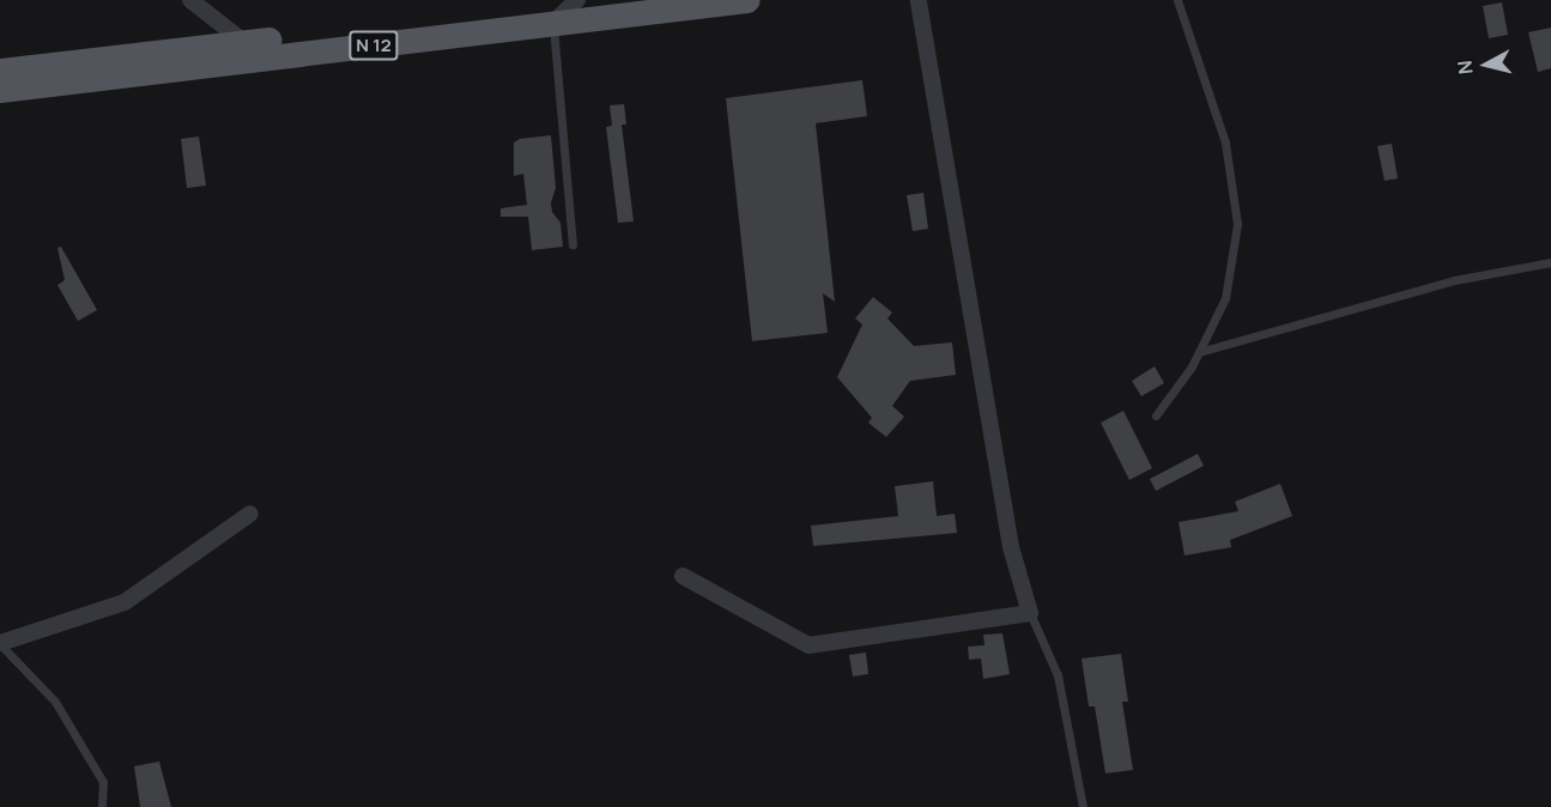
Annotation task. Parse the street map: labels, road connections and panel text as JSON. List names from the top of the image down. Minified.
{"streets":{"main road":["N 12"]},"north":"left"}
